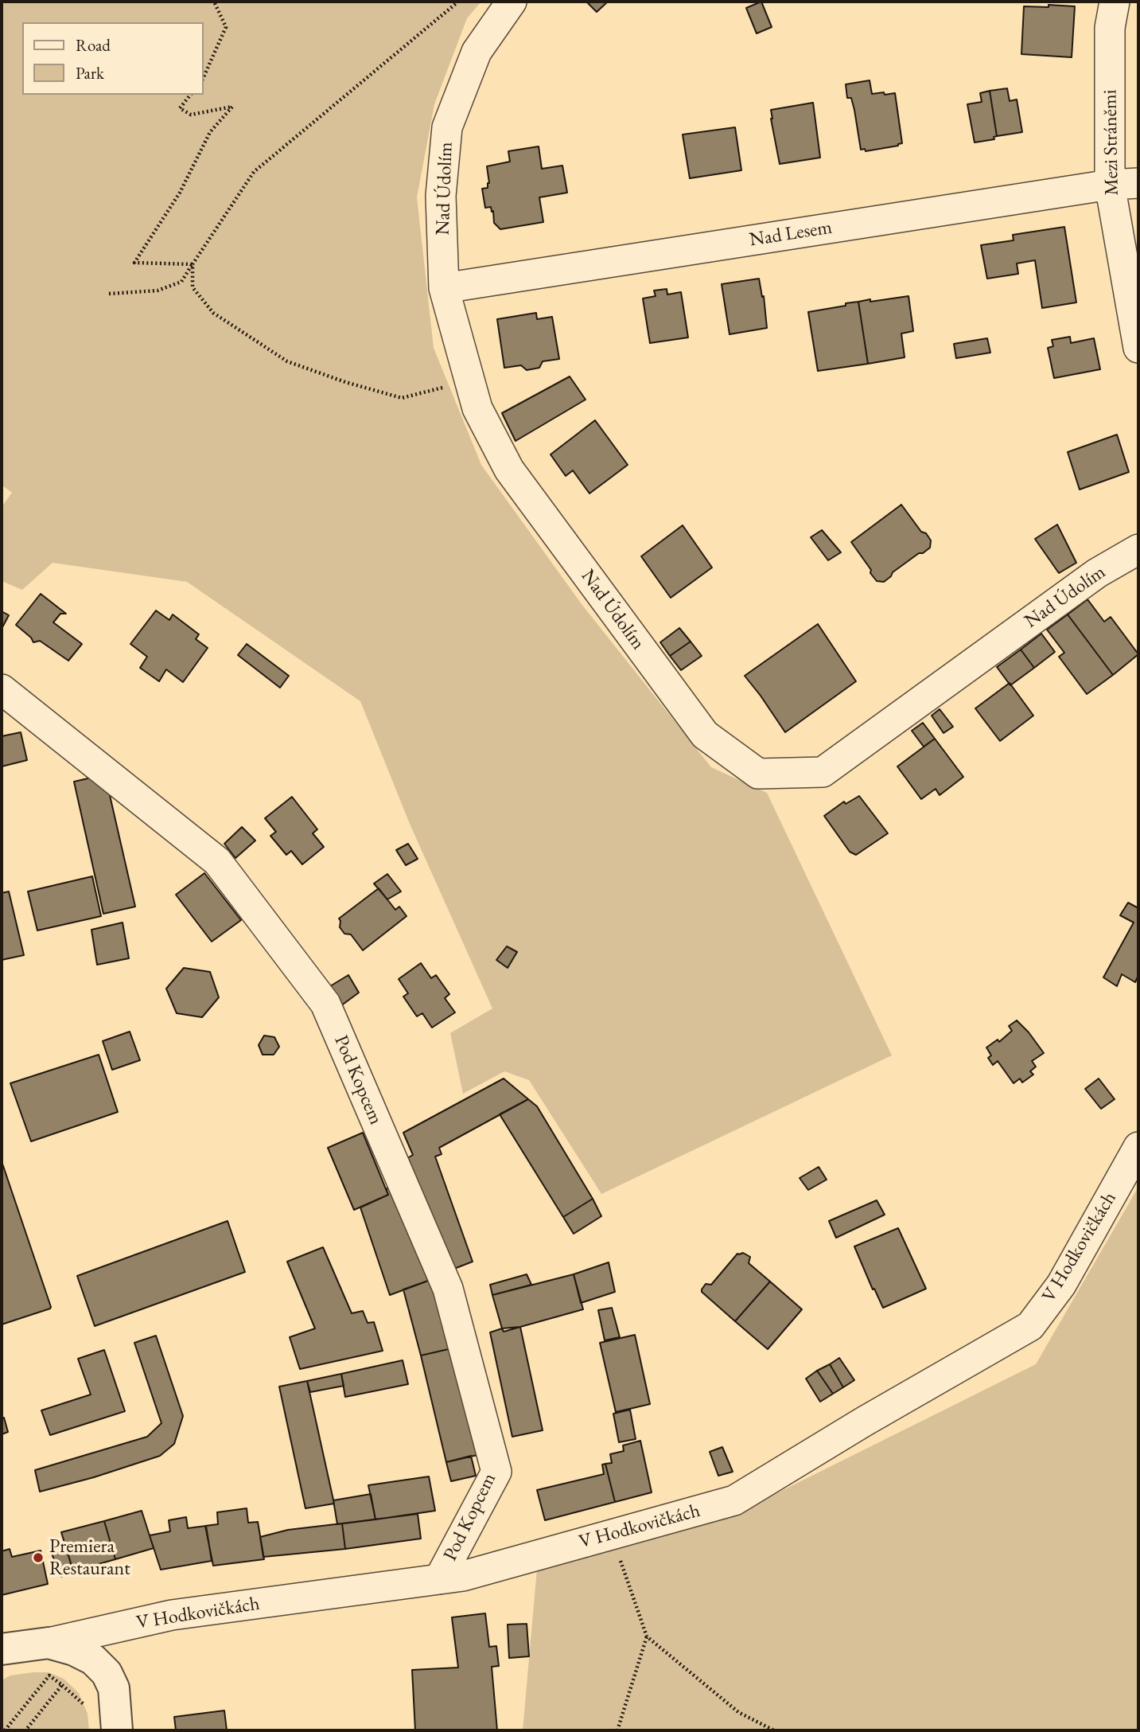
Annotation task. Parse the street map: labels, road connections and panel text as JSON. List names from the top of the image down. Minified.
{"streets":{"street":["Mezi Stráněmi","Nad Údolím","Nad Lesem","Pod Kopcem","V Hodkovičkách"]},"crossings":[["Mezi Stráněmi","Nad Lesem"],["Nad Údolím","Nad Lesem"],["Pod Kopcem","V Hodkovičkách"]],"places":["Premiera Restaurant"],"legend":["Road","Park"]}
